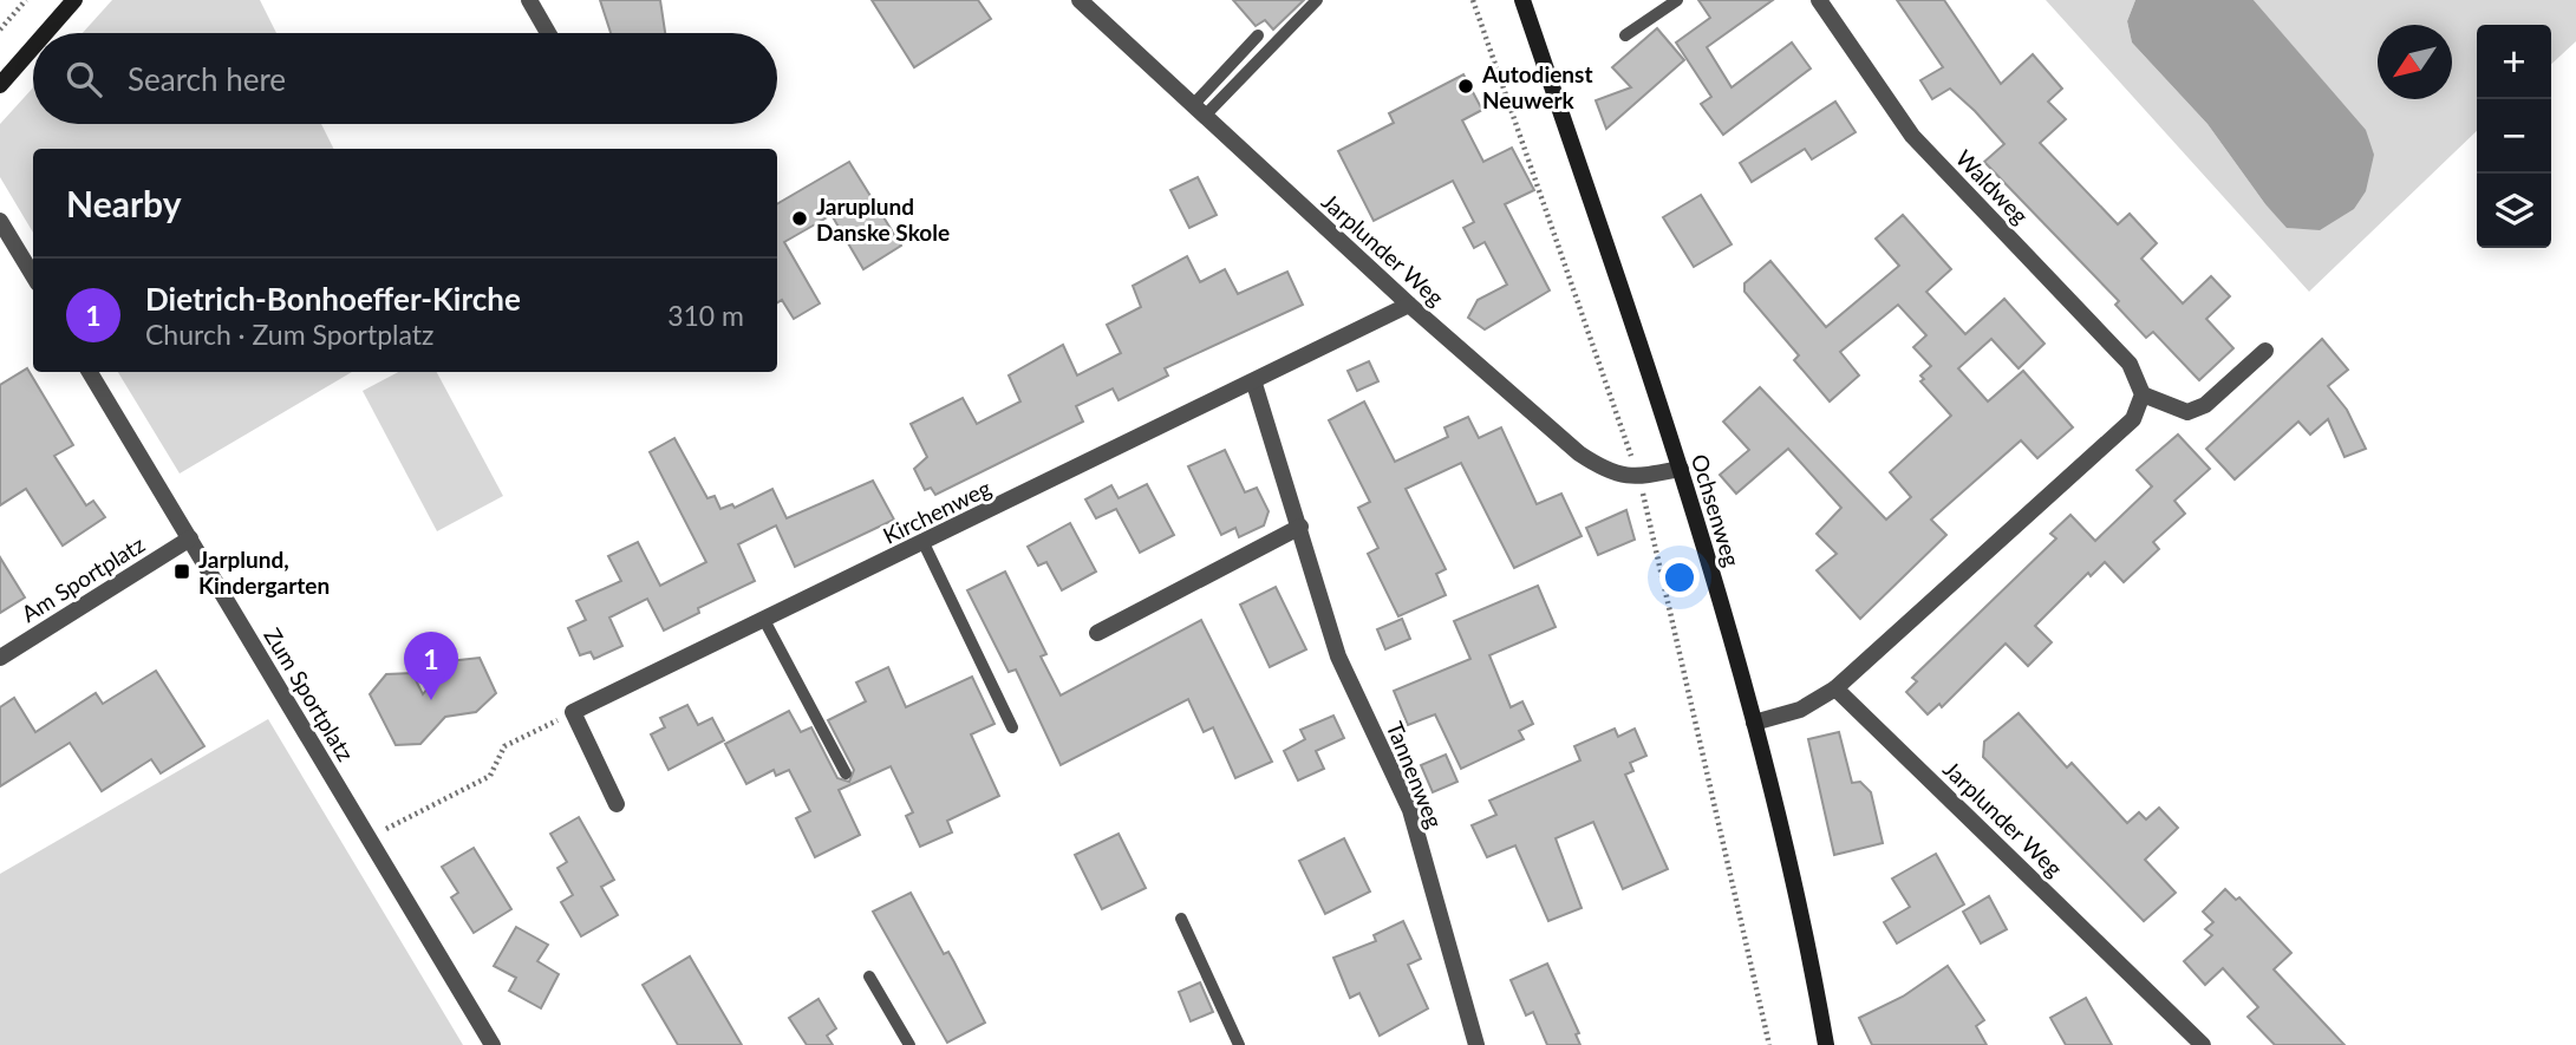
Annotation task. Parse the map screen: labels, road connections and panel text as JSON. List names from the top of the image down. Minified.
{"streets":{"main road":["Ochsenweg"],"street":["Waldweg","Jarplunder Weg","Kirchenweg","Am Sportplatz","Zum Sportplatz","Tannenweg"]},"crossings":[["Jarplunder Weg","Ochsenweg"],["Jarplunder Weg","Kirchenweg"],["Kirchenweg","Tannenweg"],["Am Sportplatz","Zum Sportplatz"]],"places":{"other":["Autodienst Neuwerk","Jaruplund Danske Skole"],"transit":["Jarplund, Kindergarten"]},"north":"bottom left","page":{"map_buttons":["+","−"],"search":"Search here","heading":"Nearby","list":[{"mark":"1","name":"Dietrich-Bonhoeffer-Kirche","note":"Church · Zum Sportplatz","value":"310 m"}],"pins":"1"}}
